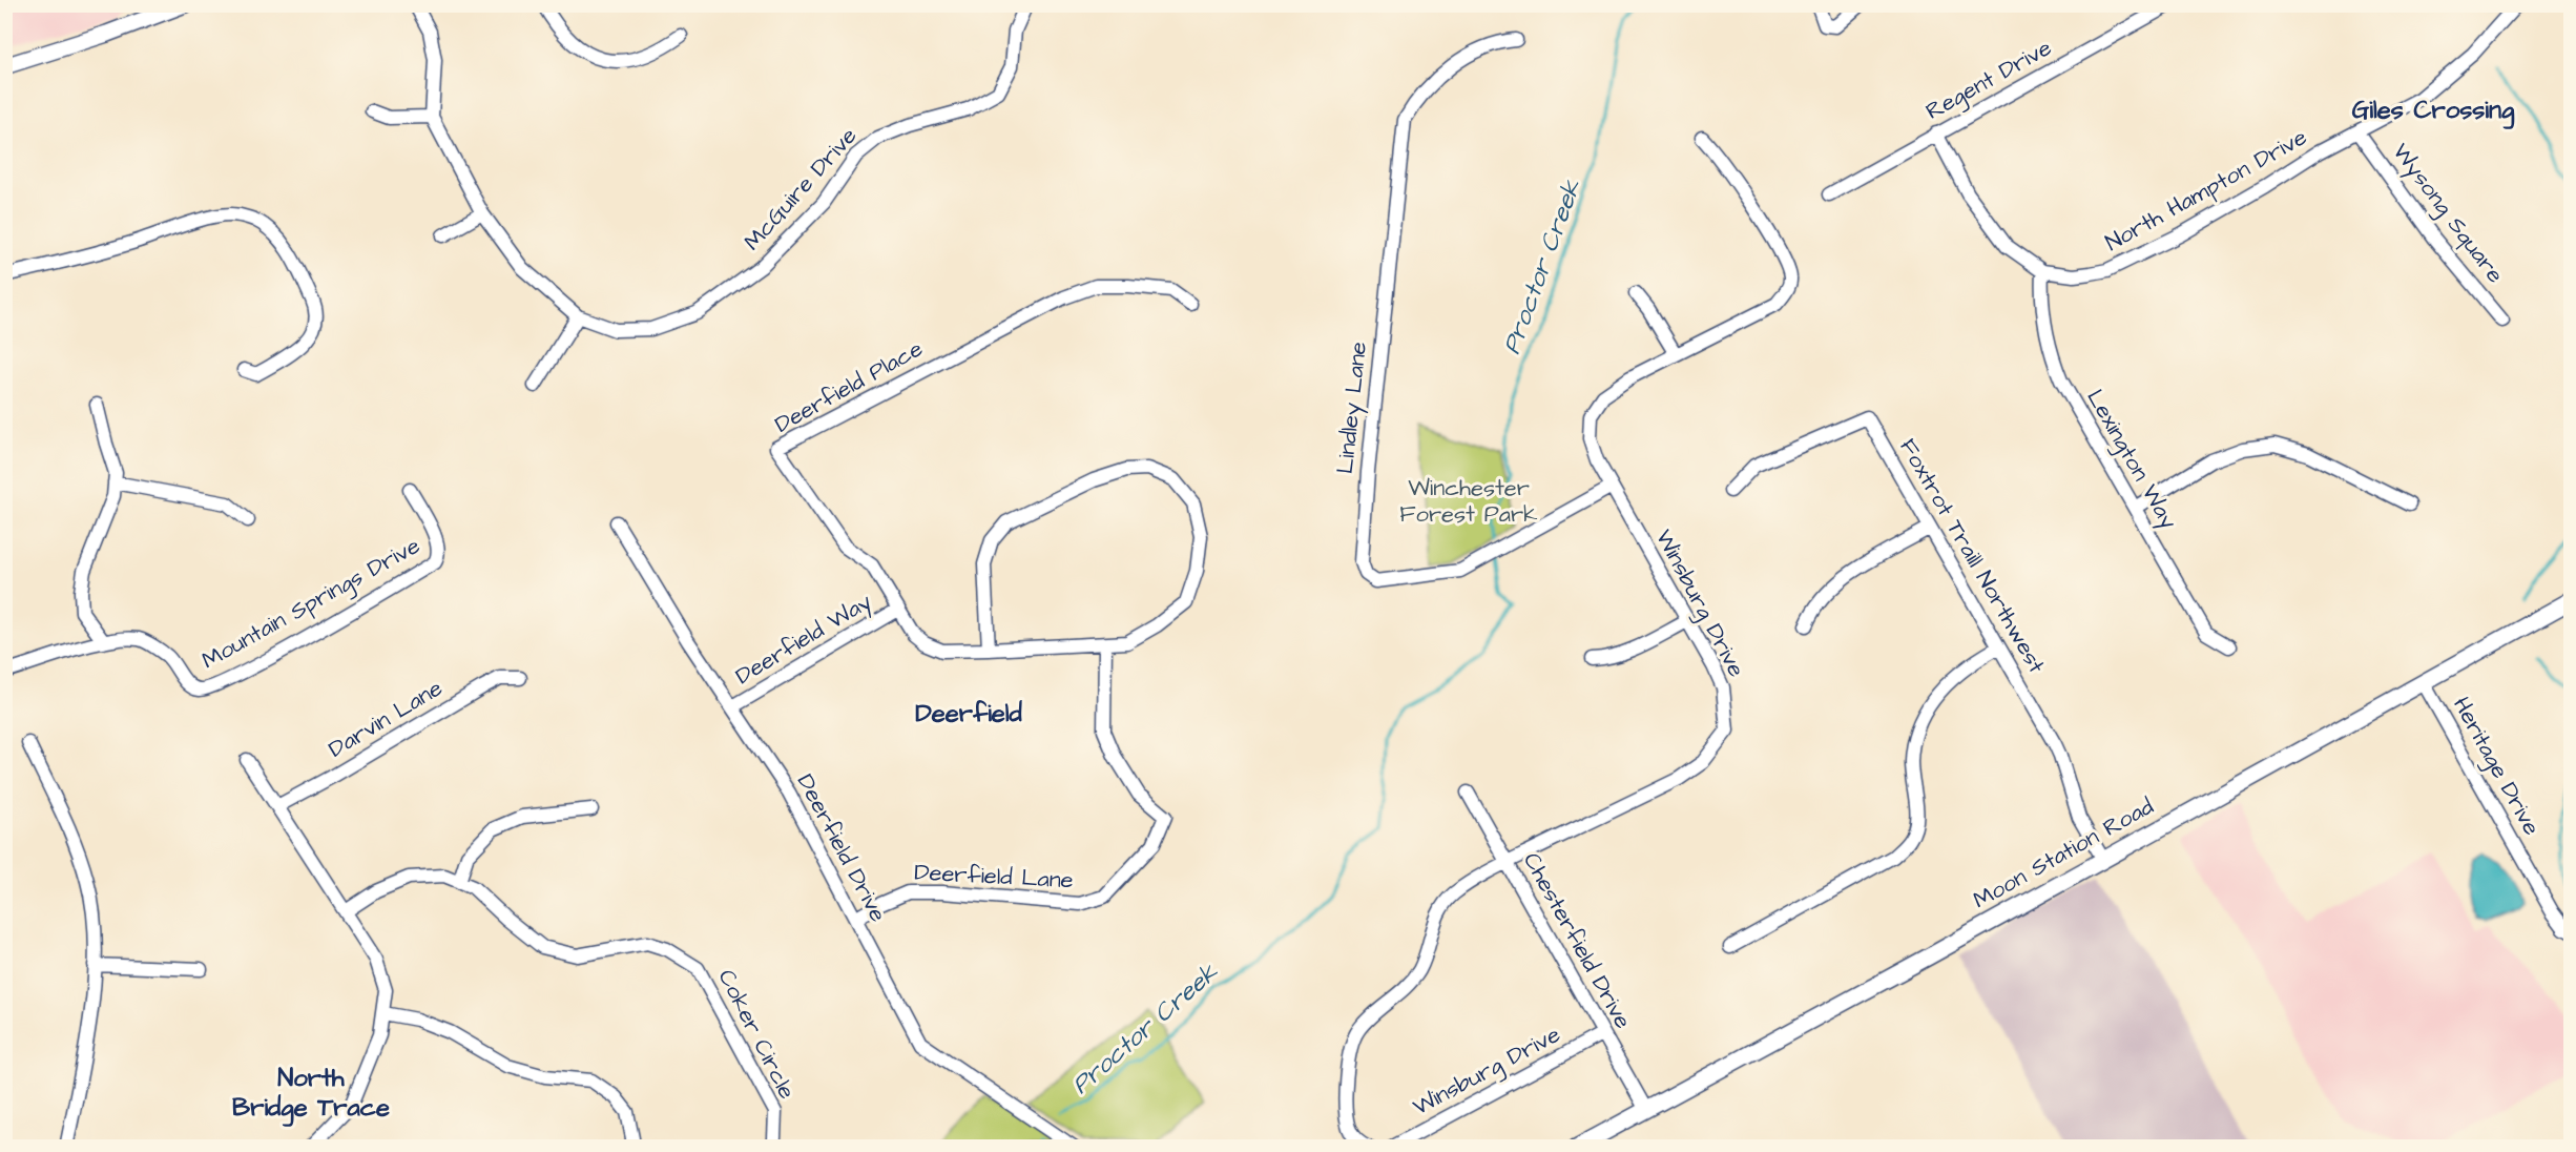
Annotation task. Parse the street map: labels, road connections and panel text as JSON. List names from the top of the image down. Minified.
{"streets":{"street":["Regent Drive","McGuire Drive","North Hampton Drive","Wysong Square","Deerfield Place","Lindley Lane","Lexington Way","Foxtrot Traill Northwest","Mountain Springs Drive","Winsburg Drive","Deerfield Way","Darvin Lane","Heritage Drive","Deerfield Drive","Moon Station Road","Deerfield Lane","Chesterfield Drive","Coker Circle"]},"crossings":[["Regent Drive","North Hampton Drive"],["North Hampton Drive","Wysong Square"],["North Hampton Drive","Lexington Way"],["Deerfield Place","Deerfield Way"],["Deerfield Place","Deerfield Lane"],["Lindley Lane","Winsburg Drive"],["Foxtrot Traill Northwest","Moon Station Road"],["Winsburg Drive","Chesterfield Drive"],["Deerfield Way","Deerfield Drive"],["Heritage Drive","Moon Station Road"],["Deerfield Drive","Deerfield Lane"],["Moon Station Road","Chesterfield Drive"]],"districts":["Giles Crossing","Deerfield","North Bridge Trace"],"water":["Proctor Creek"],"parks":["Winchester Forest Park"]}
